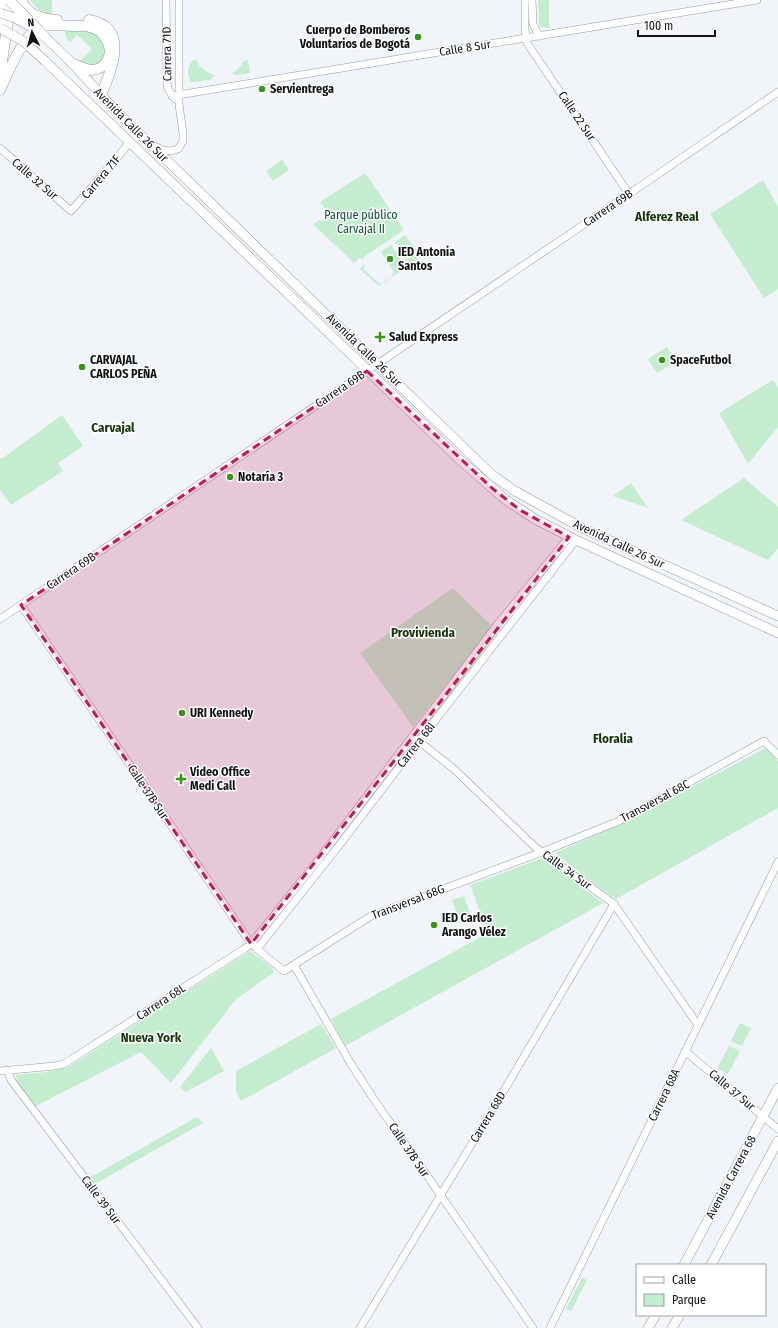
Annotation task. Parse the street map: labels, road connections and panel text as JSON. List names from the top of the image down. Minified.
{"streets":{"main road":["Avenida Calle 26 Sur","Avenida Carrera 68"],"street":["Calle 8 Sur","Carrera 71D","Calle 22 Sur","Carrera 71F","Calle 32 Sur","Carrera 69B","Carrera 68I","Calle 37B Sur","Transversal 68C","Calle 34 Sur","Transversal 68G","Carrera 68L","Calle 37 Sur","Carrera 68A","Carrera 68D","Calle 39 Sur"]},"crossings":[["Calle 8 Sur","Carrera 71D"],["Calle 8 Sur","Calle 22 Sur"],["Carrera 71D","Avenida Calle 26 Sur"],["Calle 22 Sur","Carrera 69B"],["Avenida Calle 26 Sur","Carrera 71F"],["Avenida Calle 26 Sur","Carrera 69B"],["Avenida Calle 26 Sur","Carrera 68I"],["Carrera 71F","Calle 32 Sur"],["Carrera 69B","Calle 37B Sur"],["Carrera 68I","Calle 37B Sur"],["Carrera 68I","Calle 34 Sur"],["Carrera 68I","Carrera 68L"],["Calle 37B Sur","Transversal 68G"],["Calle 37B Sur","Carrera 68L"],["Calle 37B Sur","Carrera 68D"],["Transversal 68C","Calle 34 Sur"],["Transversal 68C","Transversal 68G"],["Calle 34 Sur","Transversal 68G"],["Calle 34 Sur","Carrera 68A"],["Calle 34 Sur","Carrera 68D"],["Carrera 68L","Calle 39 Sur"],["Calle 37 Sur","Carrera 68A"],["Calle 37 Sur","Avenida Carrera 68"]],"districts":["Alferez Real","Carvajal","Provivienda","Floralia","Nueva York"],"parks":["Parque público Carvajal II"],"places":{"other":["Cuerpo de Bomberos Voluntarios de Bogotá","Servientrega","IED Antonia Santos","SpaceFutbol","CARVAJAL CARLOS PEÑA","Notaría 3","URI Kennedy","IED Carlos Arango Vélez"],"health":["Salud Express","Video Office Medi Call"]},"legend":["Calle","Parque"],"scale_bar":"100 m","north":"top"}
